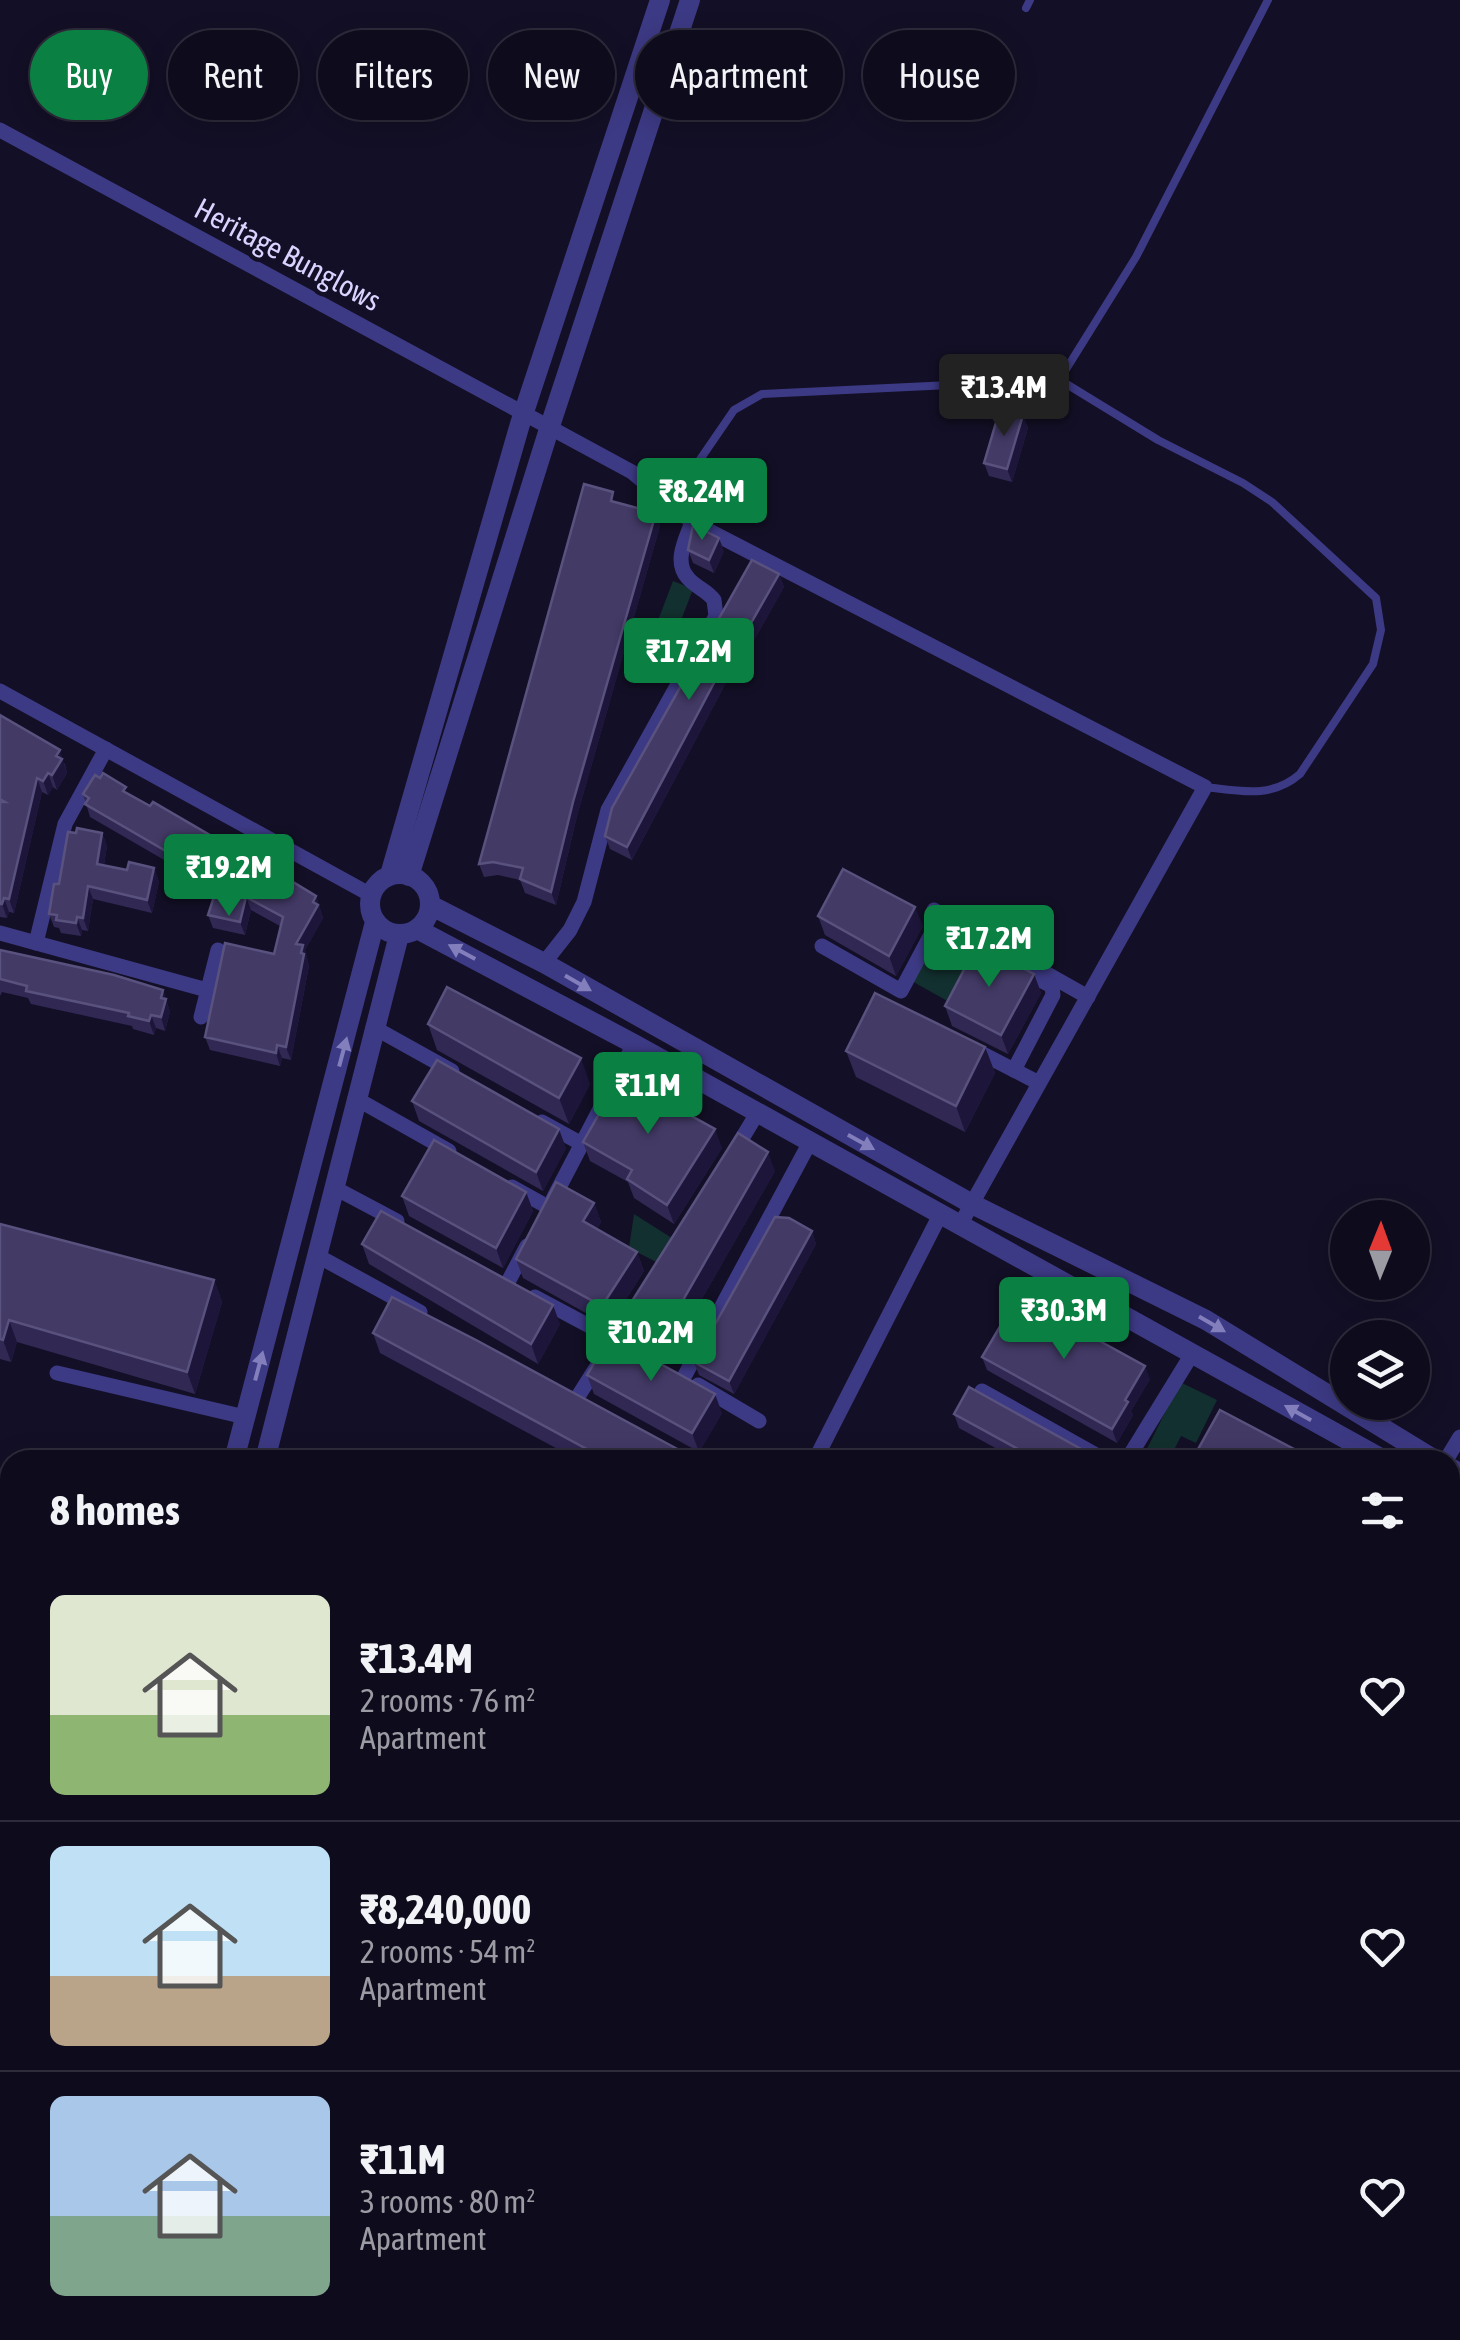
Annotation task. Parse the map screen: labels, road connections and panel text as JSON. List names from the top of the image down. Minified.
{"streets":{"street":["Heritage Bunglows"]},"north":"top","page":{"chip":["Buy","Rent","Filters","New","Apartment","House"],"price":["₹13.4M","₹8.24M","₹17.2M","₹19.2M","₹17.2M","₹11M","₹30.3M","₹10.2M"],"heading":"8 homes","list":[{"name":"₹13.4M","note":"2 rooms · 76 m² · Apartment"},{"name":"₹8,240,000","note":"2 rooms · 54 m² · Apartment"},{"name":"₹11M","note":"3 rooms · 80 m² · Apartment"}]}}
